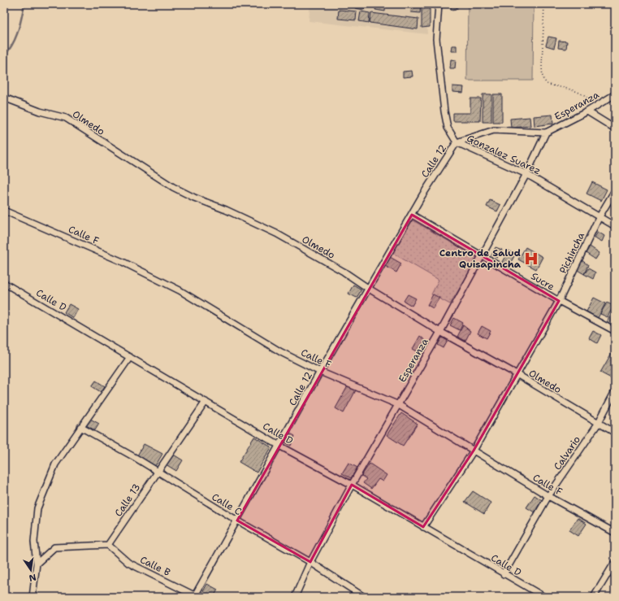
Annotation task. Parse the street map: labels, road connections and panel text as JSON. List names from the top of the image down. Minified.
{"streets":{"street":["Esperanza","Olmedo","Gonzalez Suarez","Calle 12","Calle F","Pichincha","Sucre","Calle D","Calvario","Calle 13","Calle C","Calle B"]},"crossings":[["Esperanza","Olmedo"],["Esperanza","Gonzalez Suarez"],["Esperanza","Calle 12"],["Esperanza","Calle F"],["Esperanza","Sucre"],["Esperanza","Calle D"],["Esperanza","Calle C"],["Olmedo","Calle 12"],["Olmedo","Pichincha"],["Olmedo","Calvario"],["Gonzalez Suarez","Calle 12"],["Gonzalez Suarez","Pichincha"],["Calle 12","Calle F"],["Calle 12","Sucre"],["Calle 12","Calle D"],["Calle 12","Calle C"],["Calle 12","Calle B"],["Calle F","Pichincha"],["Calle F","Calvario"],["Pichincha","Sucre"],["Pichincha","Calle D"],["Calle D","Calvario"],["Calle D","Calle 13"],["Calle 13","Calle C"],["Calle 13","Calle B"]],"places":{"hospital":["Centro de Salud Quisapincha"]},"north":"bottom"}
